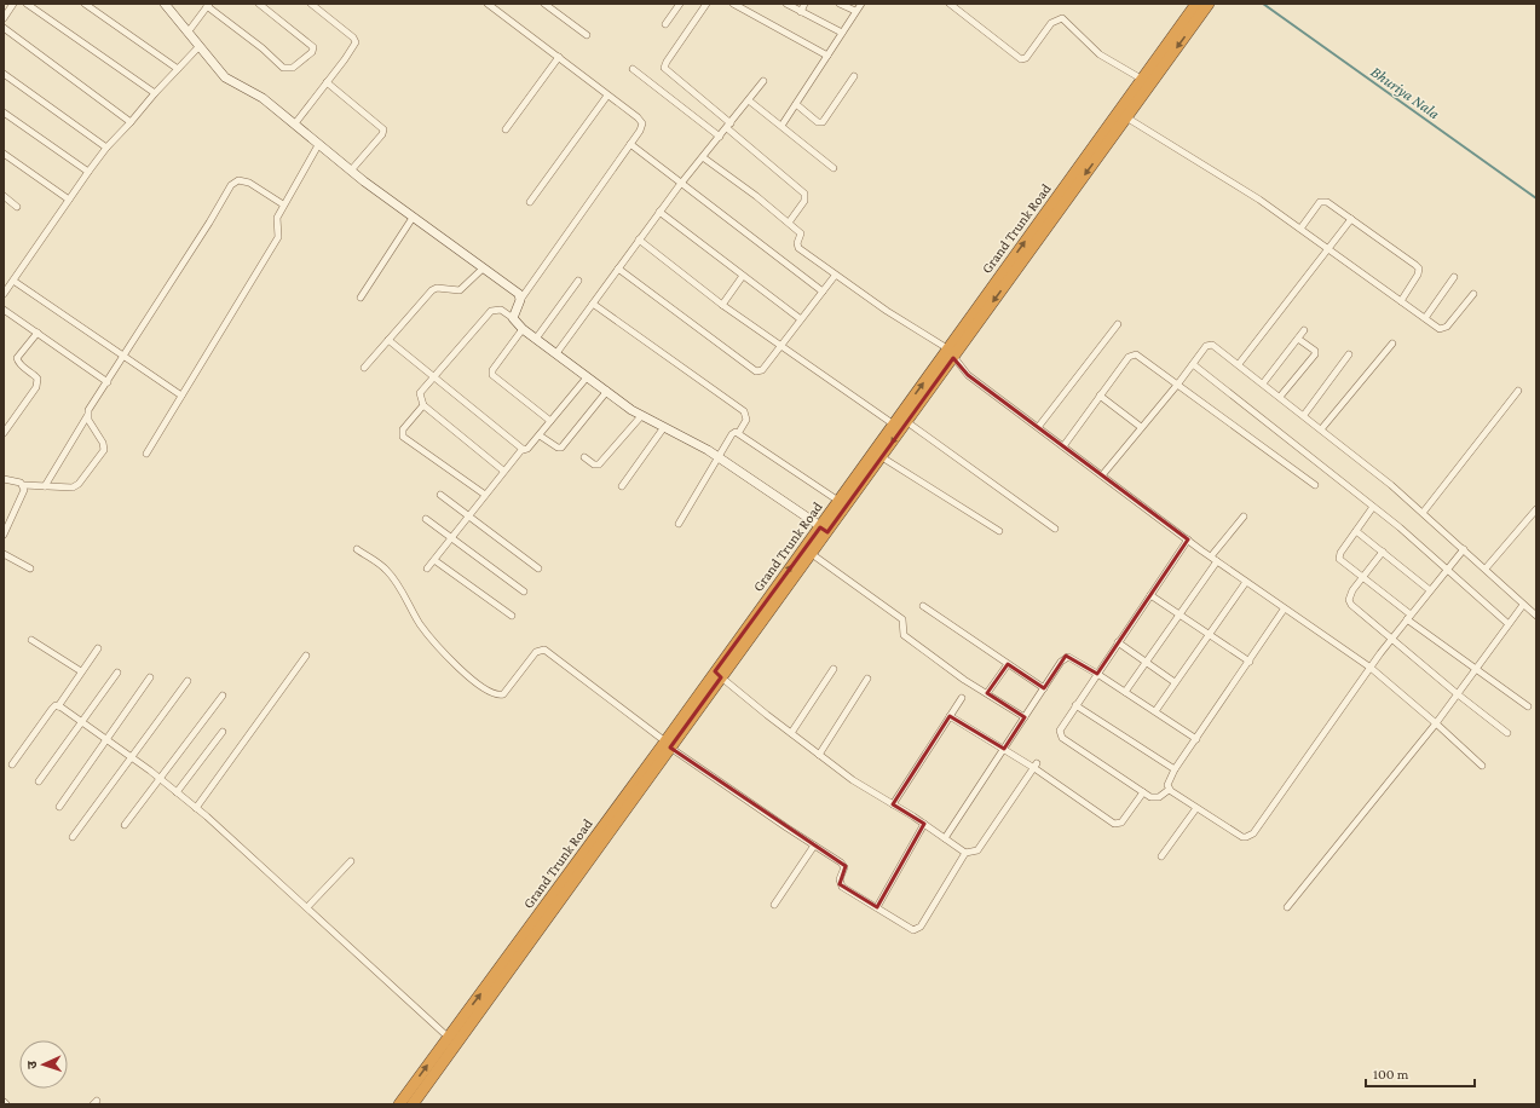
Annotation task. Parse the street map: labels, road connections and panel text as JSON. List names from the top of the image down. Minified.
{"streets":{"highway":["Grand Trunk Road"]},"water":["Bhuriya Nala"],"scale_bar":"100 m","north":"left"}
